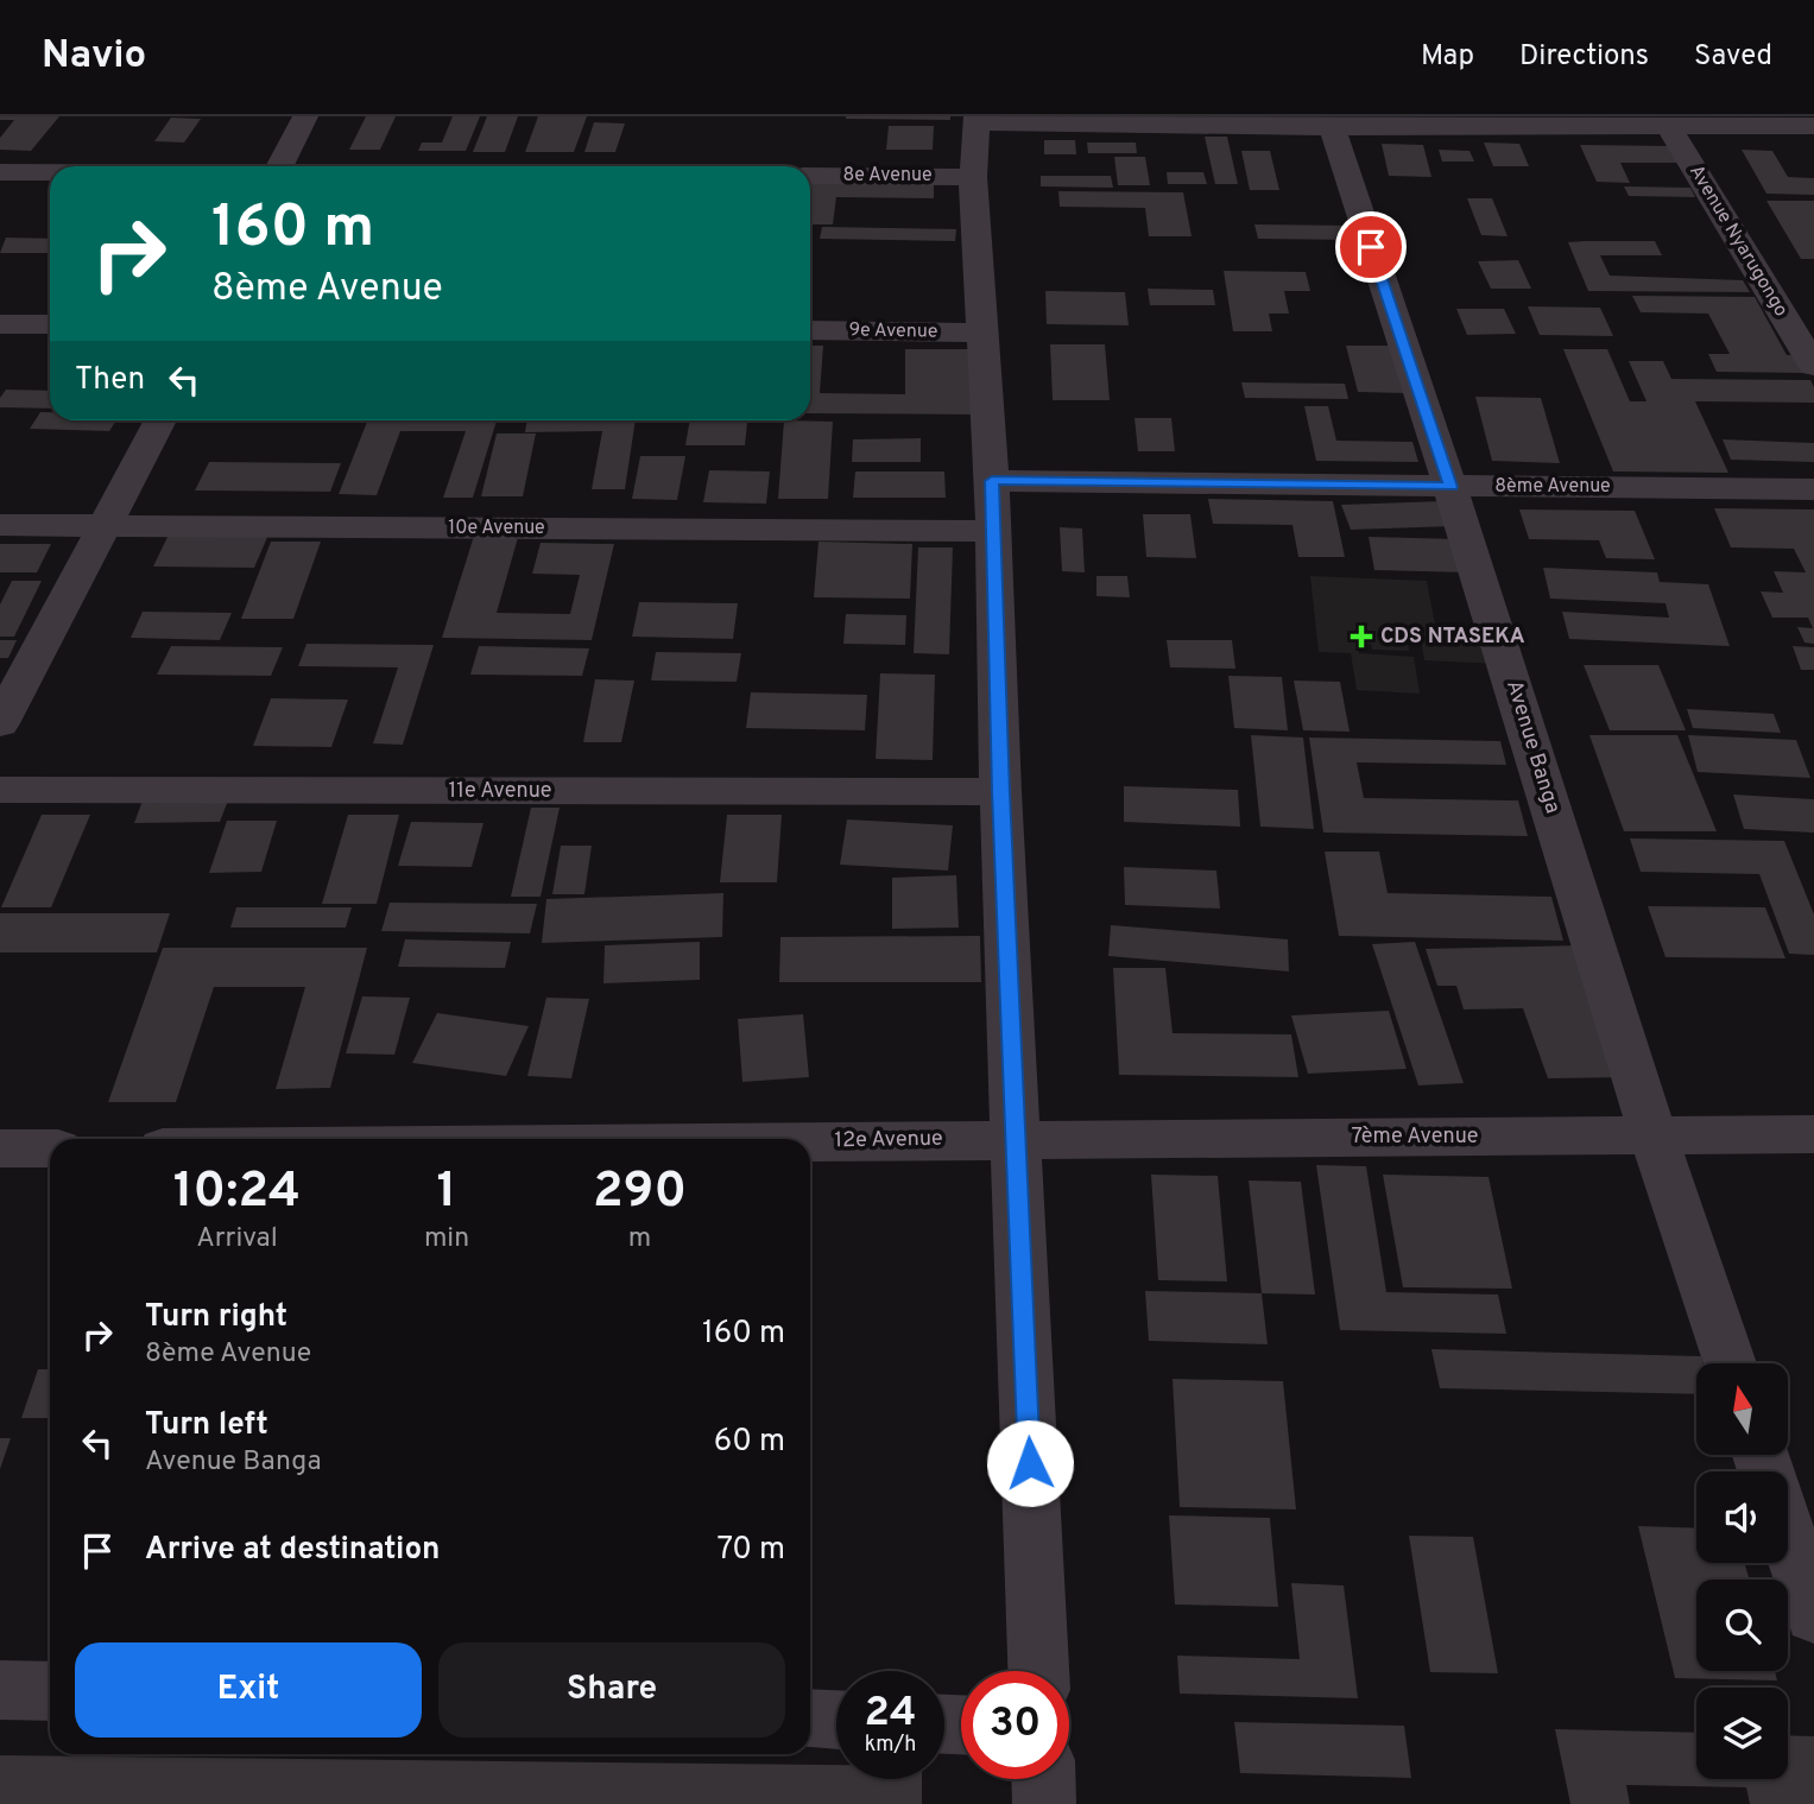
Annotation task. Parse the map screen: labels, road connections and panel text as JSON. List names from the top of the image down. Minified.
{"streets":{"street":["8e Avenue","Avenue Nyarugongo","9e Avenue","8ème Avenue","10e Avenue","Avenue Banga","11e Avenue","7ème Avenue","12e Avenue"]},"crossings":[["8ème Avenue","Avenue Banga"],["Avenue Banga","7ème Avenue"],["7ème Avenue","12e Avenue"]],"places":{"health":["CDS NTASEKA"]},"north":"top","page":{"header":"Navio","nav":["Map","Directions","Saved"],"turn":["160 m","8ème Avenue"],"then":"Then","eta":["10:24","Arrival","1","min","290","m"],"list":[{"name":"Turn right","note":"8ème Avenue","value":"160 m"},{"name":"Turn left","note":"Avenue Banga","value":"60 m"},{"name":"Arrive at destination","value":"70 m"}],"buttons":["Exit","Share"],"speed":"24 km/h","limit":"30"}}
